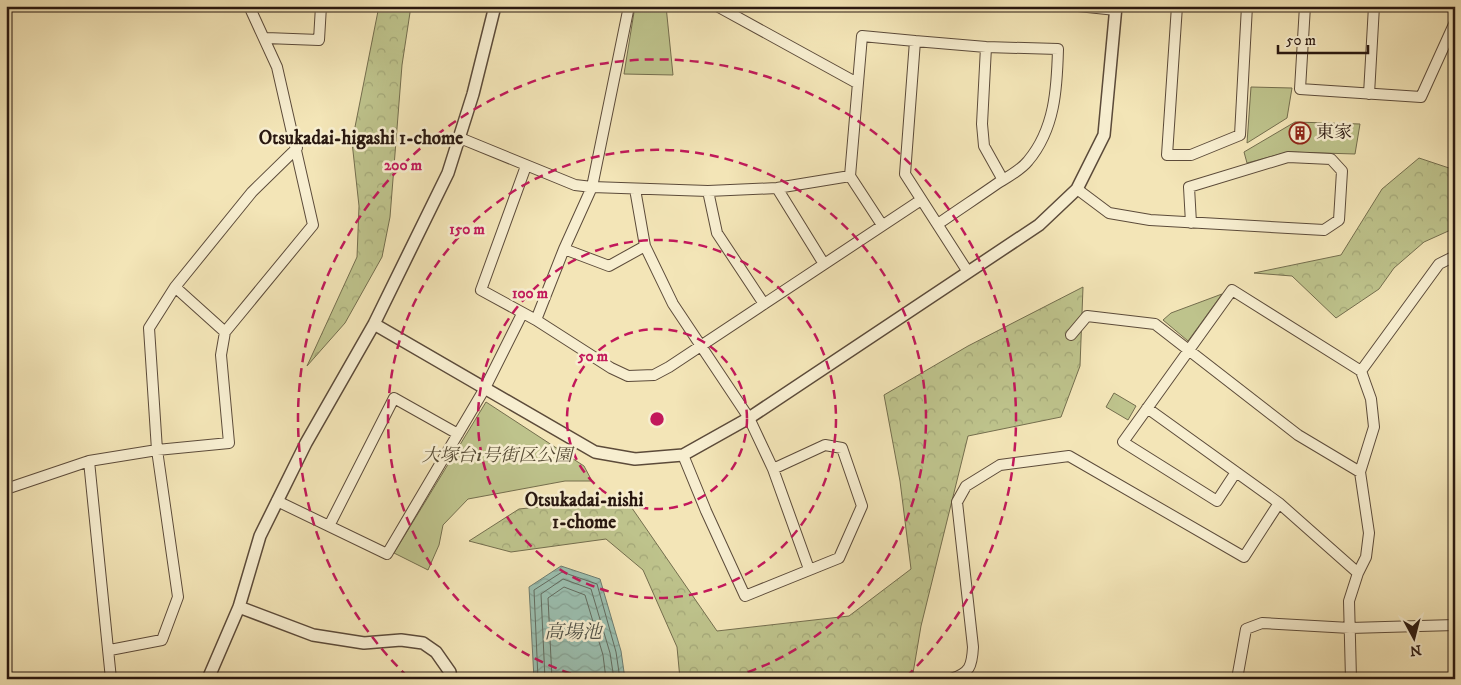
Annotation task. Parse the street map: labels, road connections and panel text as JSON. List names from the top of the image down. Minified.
{"districts":["Otsukadai-higashi 1-chome","Otsukadai-nishi 1-chome"],"water":["高場池"],"parks":["大塚台1号街区公園"],"places":{"building":["東家"]},"scale_bar":"50 m","north":"bottom","rings":["200 m","150 m","100 m","50 m"]}
